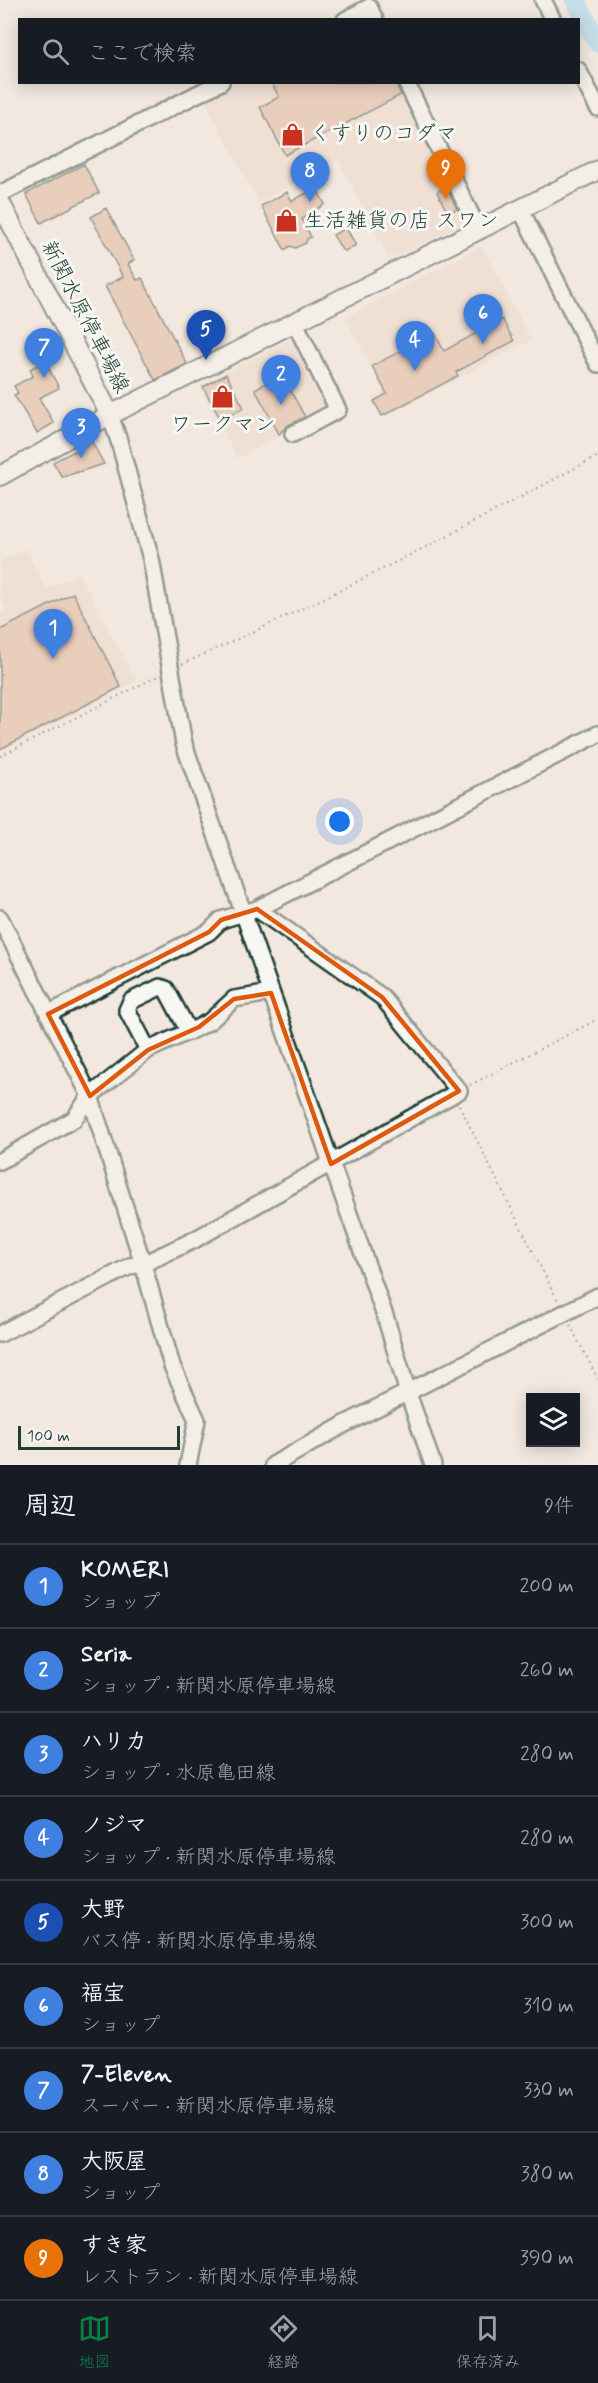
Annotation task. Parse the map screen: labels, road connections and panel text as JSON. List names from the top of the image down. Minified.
{"streets":{"main road":["新関水原停車場線"]},"places":{"shop":["くすりのコダマ","生活雑貨の店 スワン","ワークマン"]},"scale_bar":"100 m","page":{"search":"ここで検索","pins":["9","8","6","5","4","7","2","3","1"],"scale":"100 m","heading":["周辺","9件"],"list":[{"mark":"1","name":"KOMERI","note":"ショップ","value":"200 m"},{"mark":"2","name":"Seria","note":"ショップ · 新関水原停車場線","value":"260 m"},{"mark":"3","name":"ハリカ","note":"ショップ · 水原亀田線","value":"280 m"},{"mark":"4","name":"ノジマ","note":"ショップ · 新関水原停車場線","value":"280 m"},{"mark":"5","name":"大野","note":"バス停 · 新関水原停車場線","value":"300 m"},{"mark":"6","name":"福宝","note":"ショップ","value":"310 m"},{"mark":"7","name":"7-Eleven","note":"スーパー · 新関水原停車場線","value":"330 m"},{"mark":"8","name":"大阪屋","note":"ショップ","value":"380 m"},{"mark":"9","name":"すき家","note":"レストラン · 新関水原停車場線","value":"390 m"}],"nav":["地図","経路","保存済み"]}}
